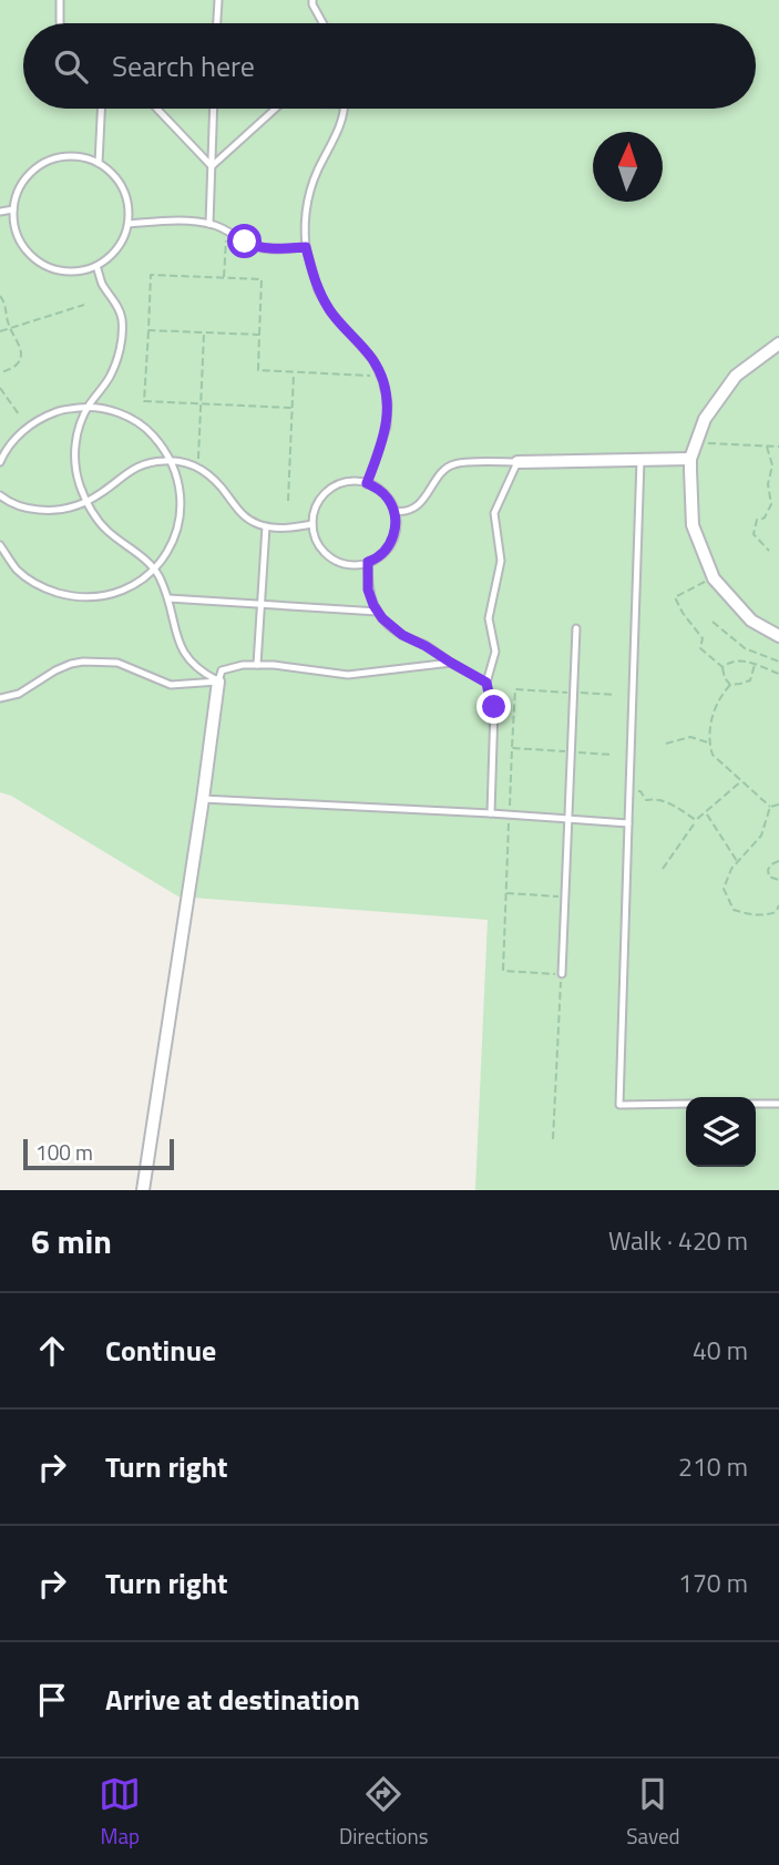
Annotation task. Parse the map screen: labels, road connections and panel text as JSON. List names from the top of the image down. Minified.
{"scale_bar":"100 m","north":"top","page":{"search":"Search here","scale":"100 m","heading":["6 min","Walk · 420 m"],"list":[["Continue","40 m"],["Turn right","210 m"],["Turn right","170 m"],"Arrive at destination"],"nav":["Map","Directions","Saved"]}}
